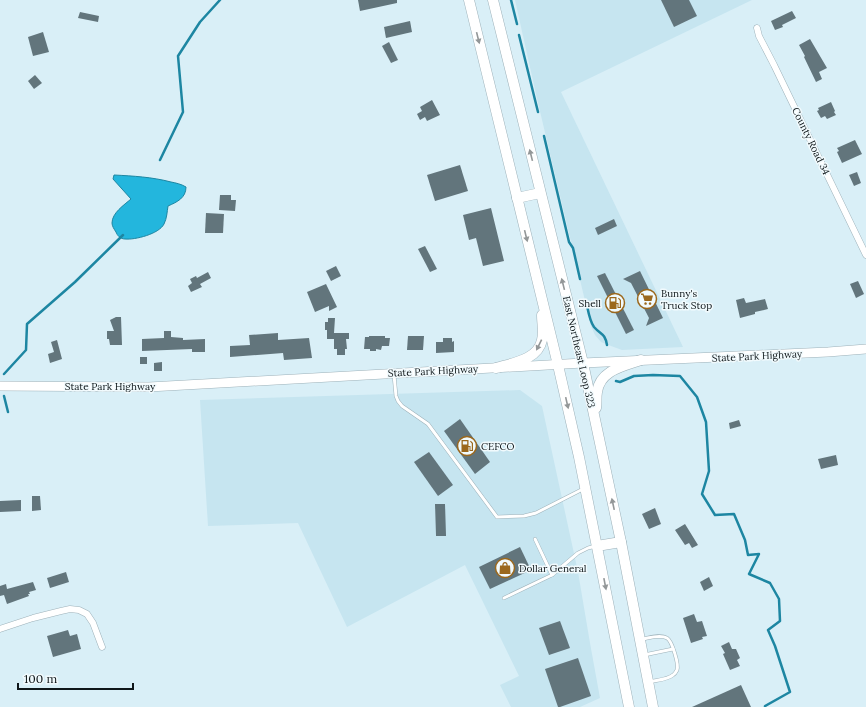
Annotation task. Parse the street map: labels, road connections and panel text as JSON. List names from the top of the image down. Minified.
{"streets":{"highway":["East Northeast Loop 323"],"main road":["State Park Highway"],"street":["County Road 34"]},"crossings":[["East Northeast Loop 323","State Park Highway"]],"places":{"supermarket":["Bunny's Truck Stop"],"fuel station":["Shell","CEFCO"],"shop":["Dollar General"]},"scale_bar":"100 m"}
